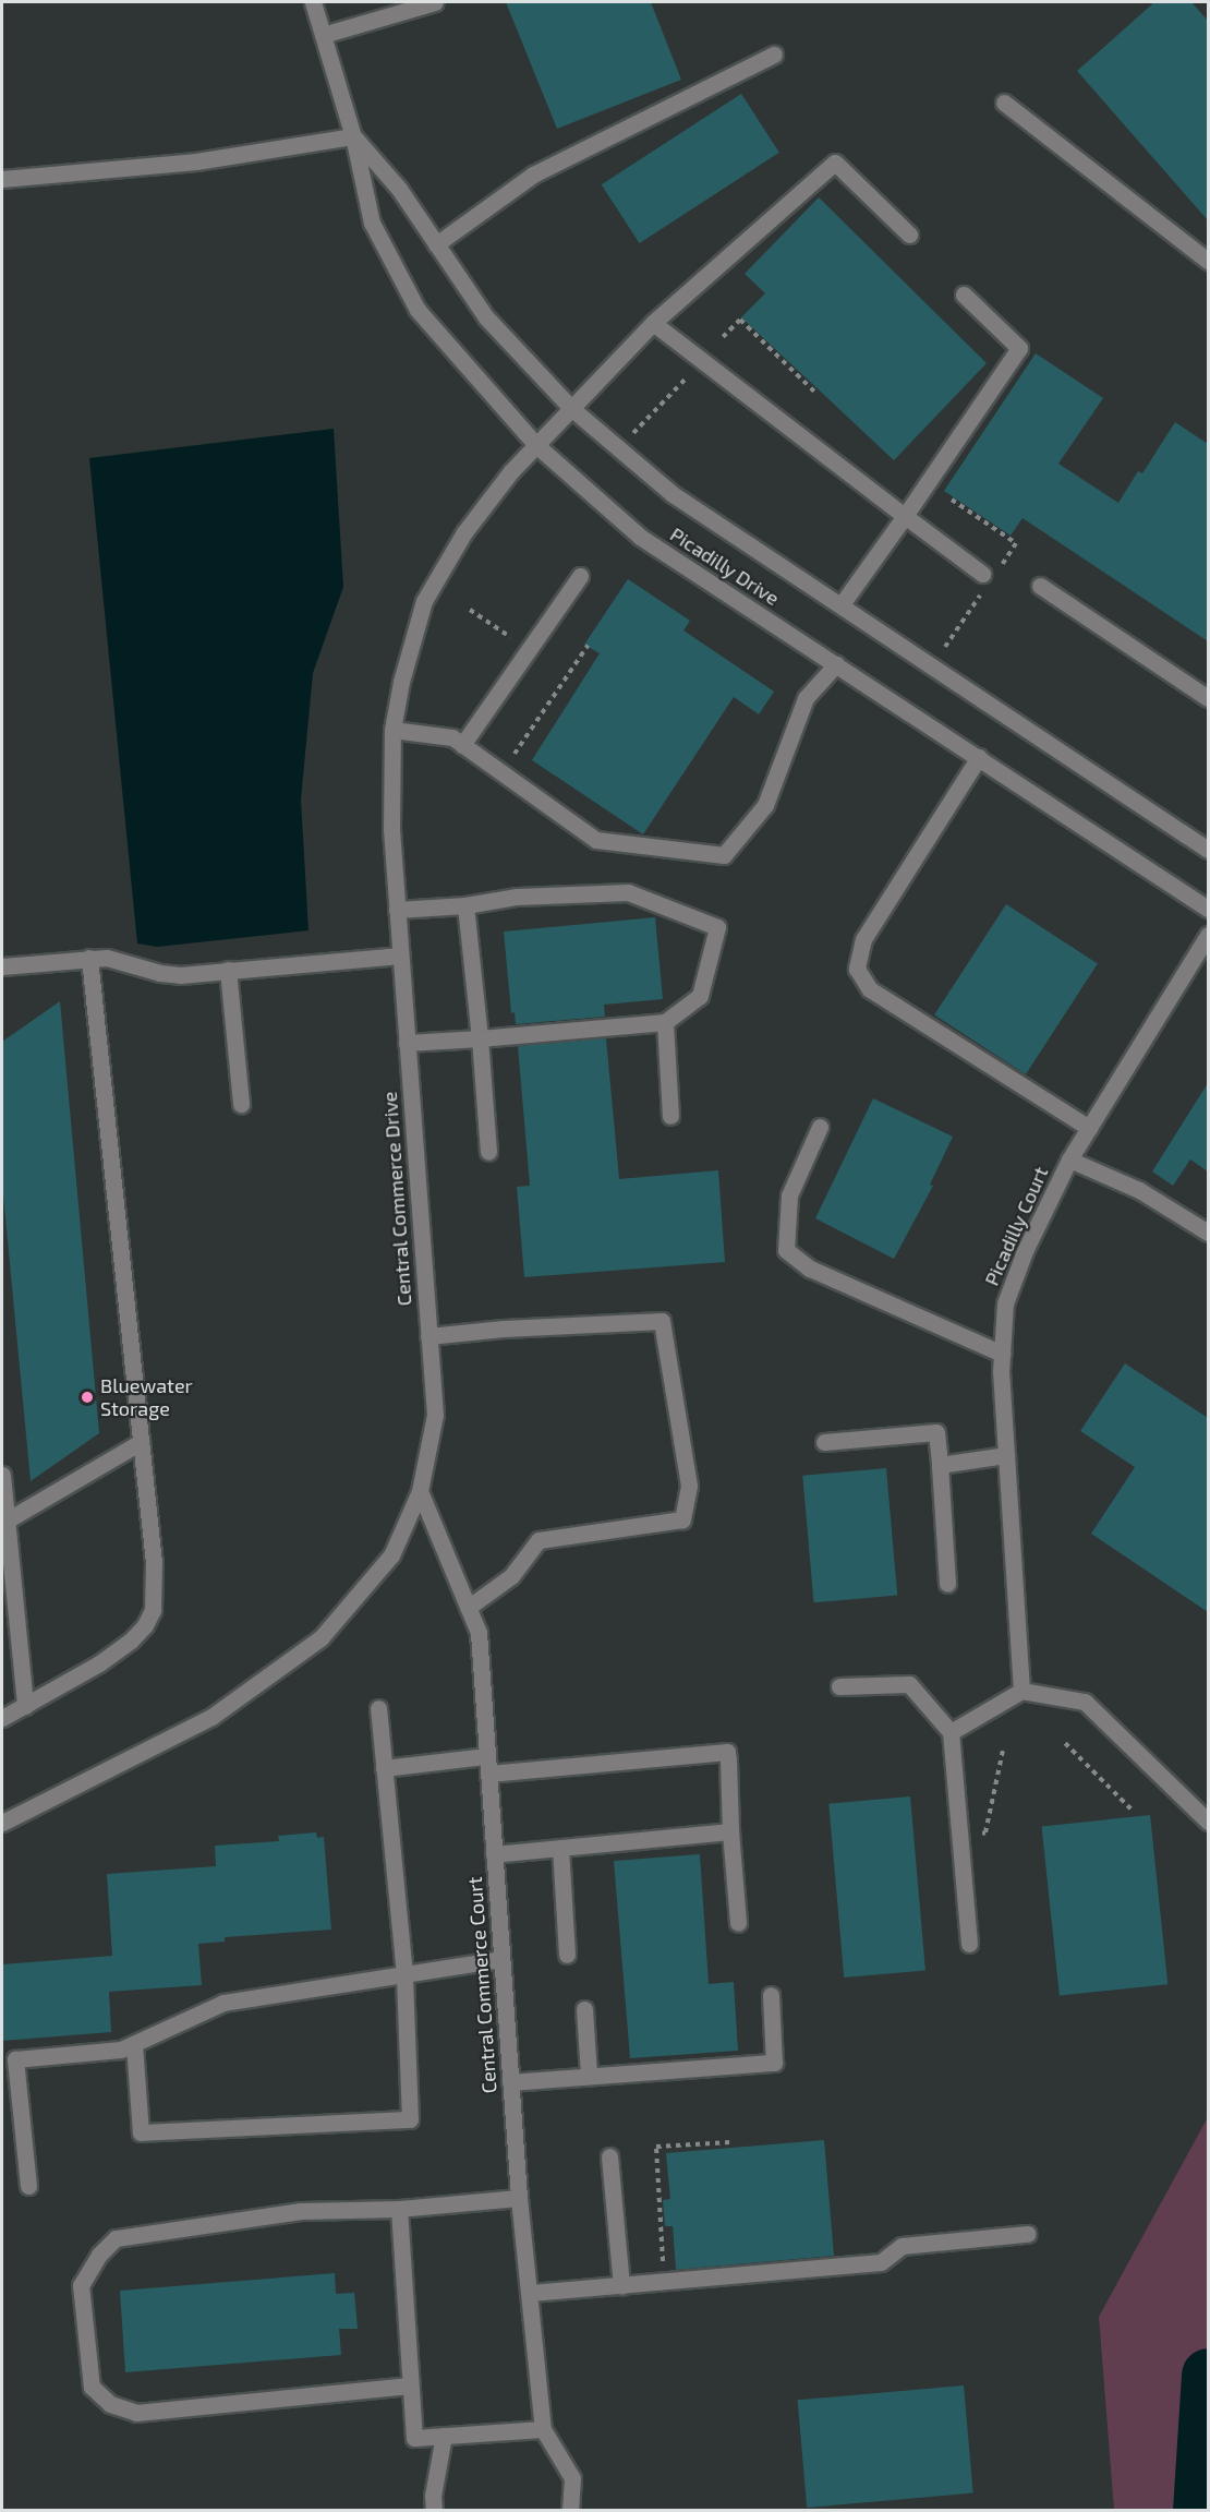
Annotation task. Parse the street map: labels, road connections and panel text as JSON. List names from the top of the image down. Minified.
{"streets":{"street":["Picadilly Drive","Central Commerce Drive","Picadilly Court","Central Commerce Court"]},"crossings":[["Picadilly Drive","Central Commerce Drive"],["Central Commerce Drive","Central Commerce Court"]],"places":["Bluewater Storage"]}
